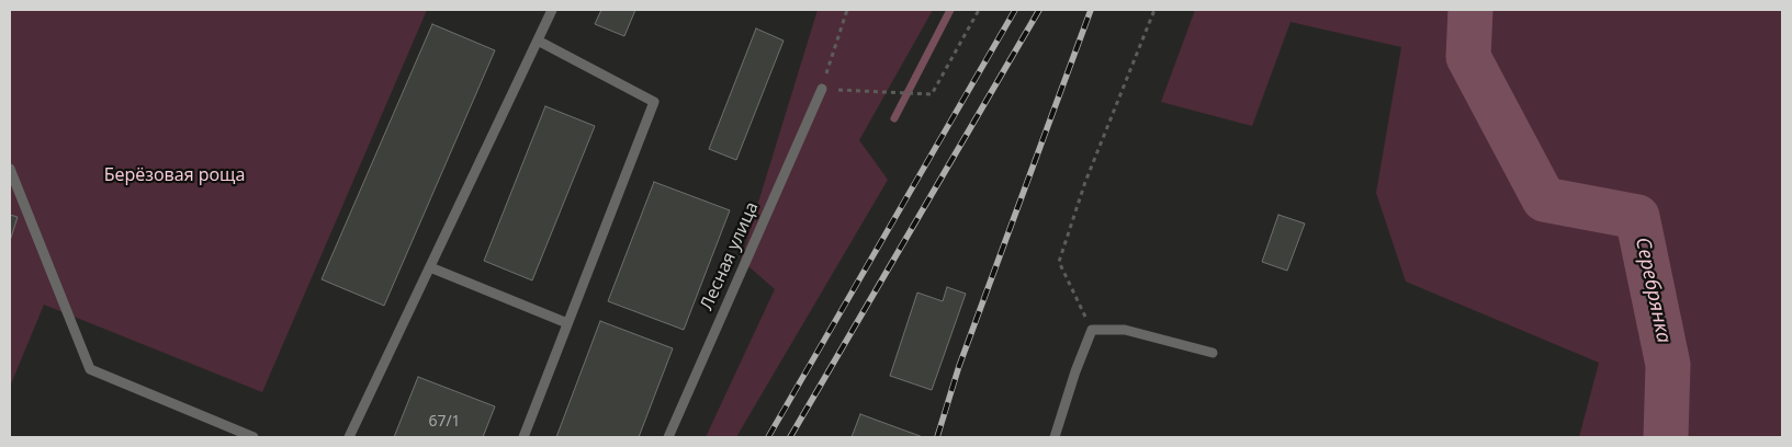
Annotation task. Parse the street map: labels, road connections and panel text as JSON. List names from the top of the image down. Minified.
{"streets":{"lane":["Лесная улица"]},"water":["Серебрянка"],"parks":["Берёзовая роща"],"house_numbers":["67/1"]}
